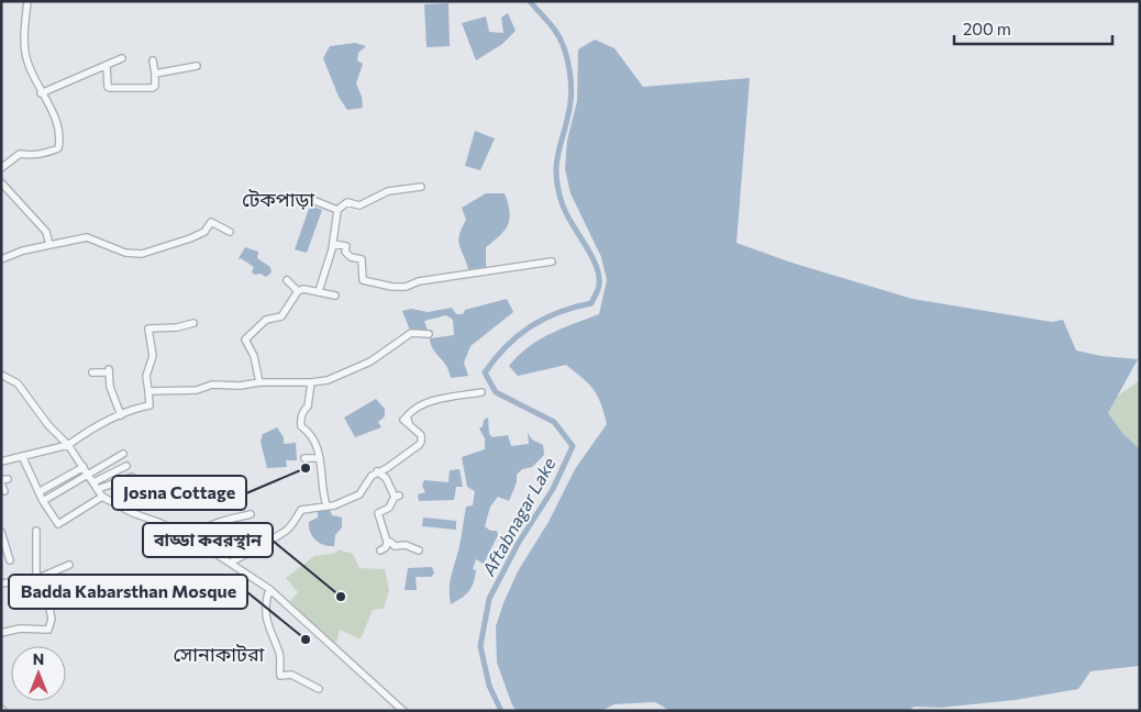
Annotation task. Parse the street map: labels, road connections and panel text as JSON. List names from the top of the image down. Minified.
{"districts":["টেকপাড়া","সোনাকাটরা"],"water":["Aftabnagar Lake"],"places":["Josna Cottage","বাড্ডা কবরস্থান","Badda Kabarsthan Mosque"],"scale_bar":"200 m","north":"top"}
